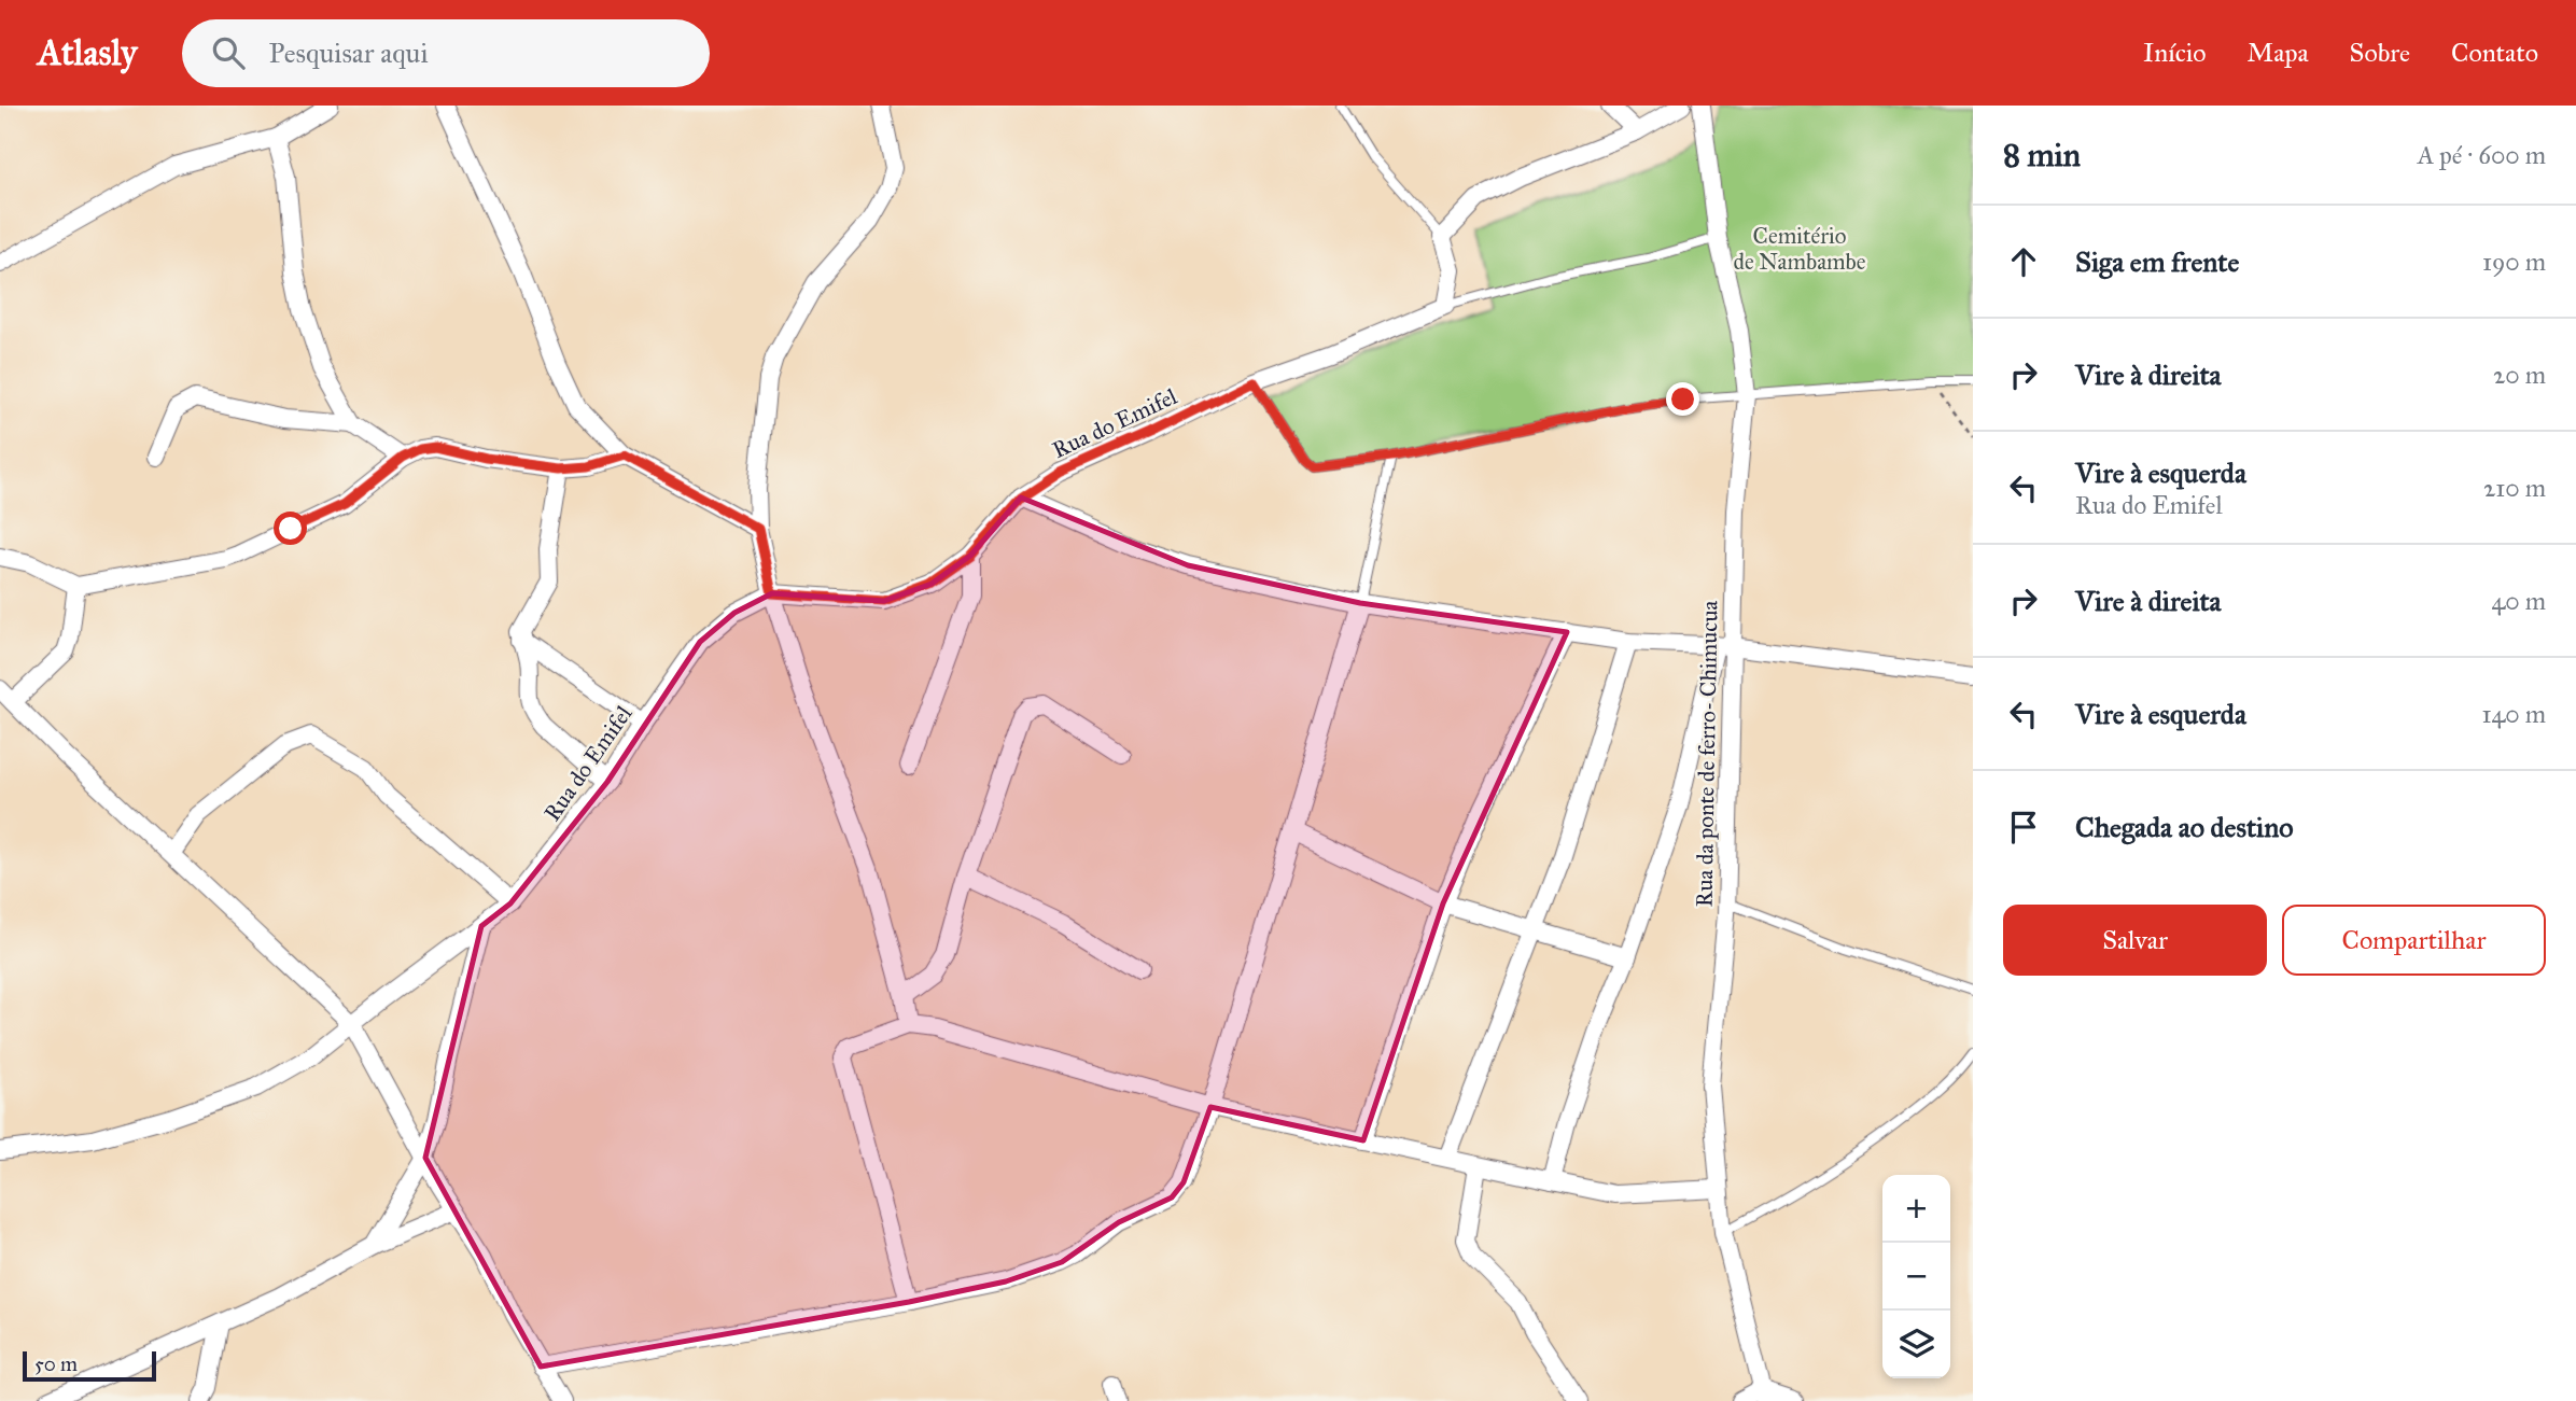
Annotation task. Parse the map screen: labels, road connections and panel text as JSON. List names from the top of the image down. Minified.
{"streets":{"street":["Rua do Emifel","Rua da ponte de ferro- Chimucua"]},"parks":["Cemitério de Nambambe"],"scale_bar":"50 m","page":{"header":"Atlasly","search":"Pesquisar aqui","nav":["Início","Mapa","Sobre","Contato"],"heading":["8 min","A pé · 600 m"],"list":[["Siga em frente","190 m"],["Vire à direita","20 m"],["Vire à esquerda","Rua do Emifel","210 m"],["Vire à direita","40 m"],["Vire à esquerda","140 m"],"Chegada ao destino"],"buttons":["Salvar","Compartilhar"],"map_buttons":["+","−"],"scale":"50 m"}}
